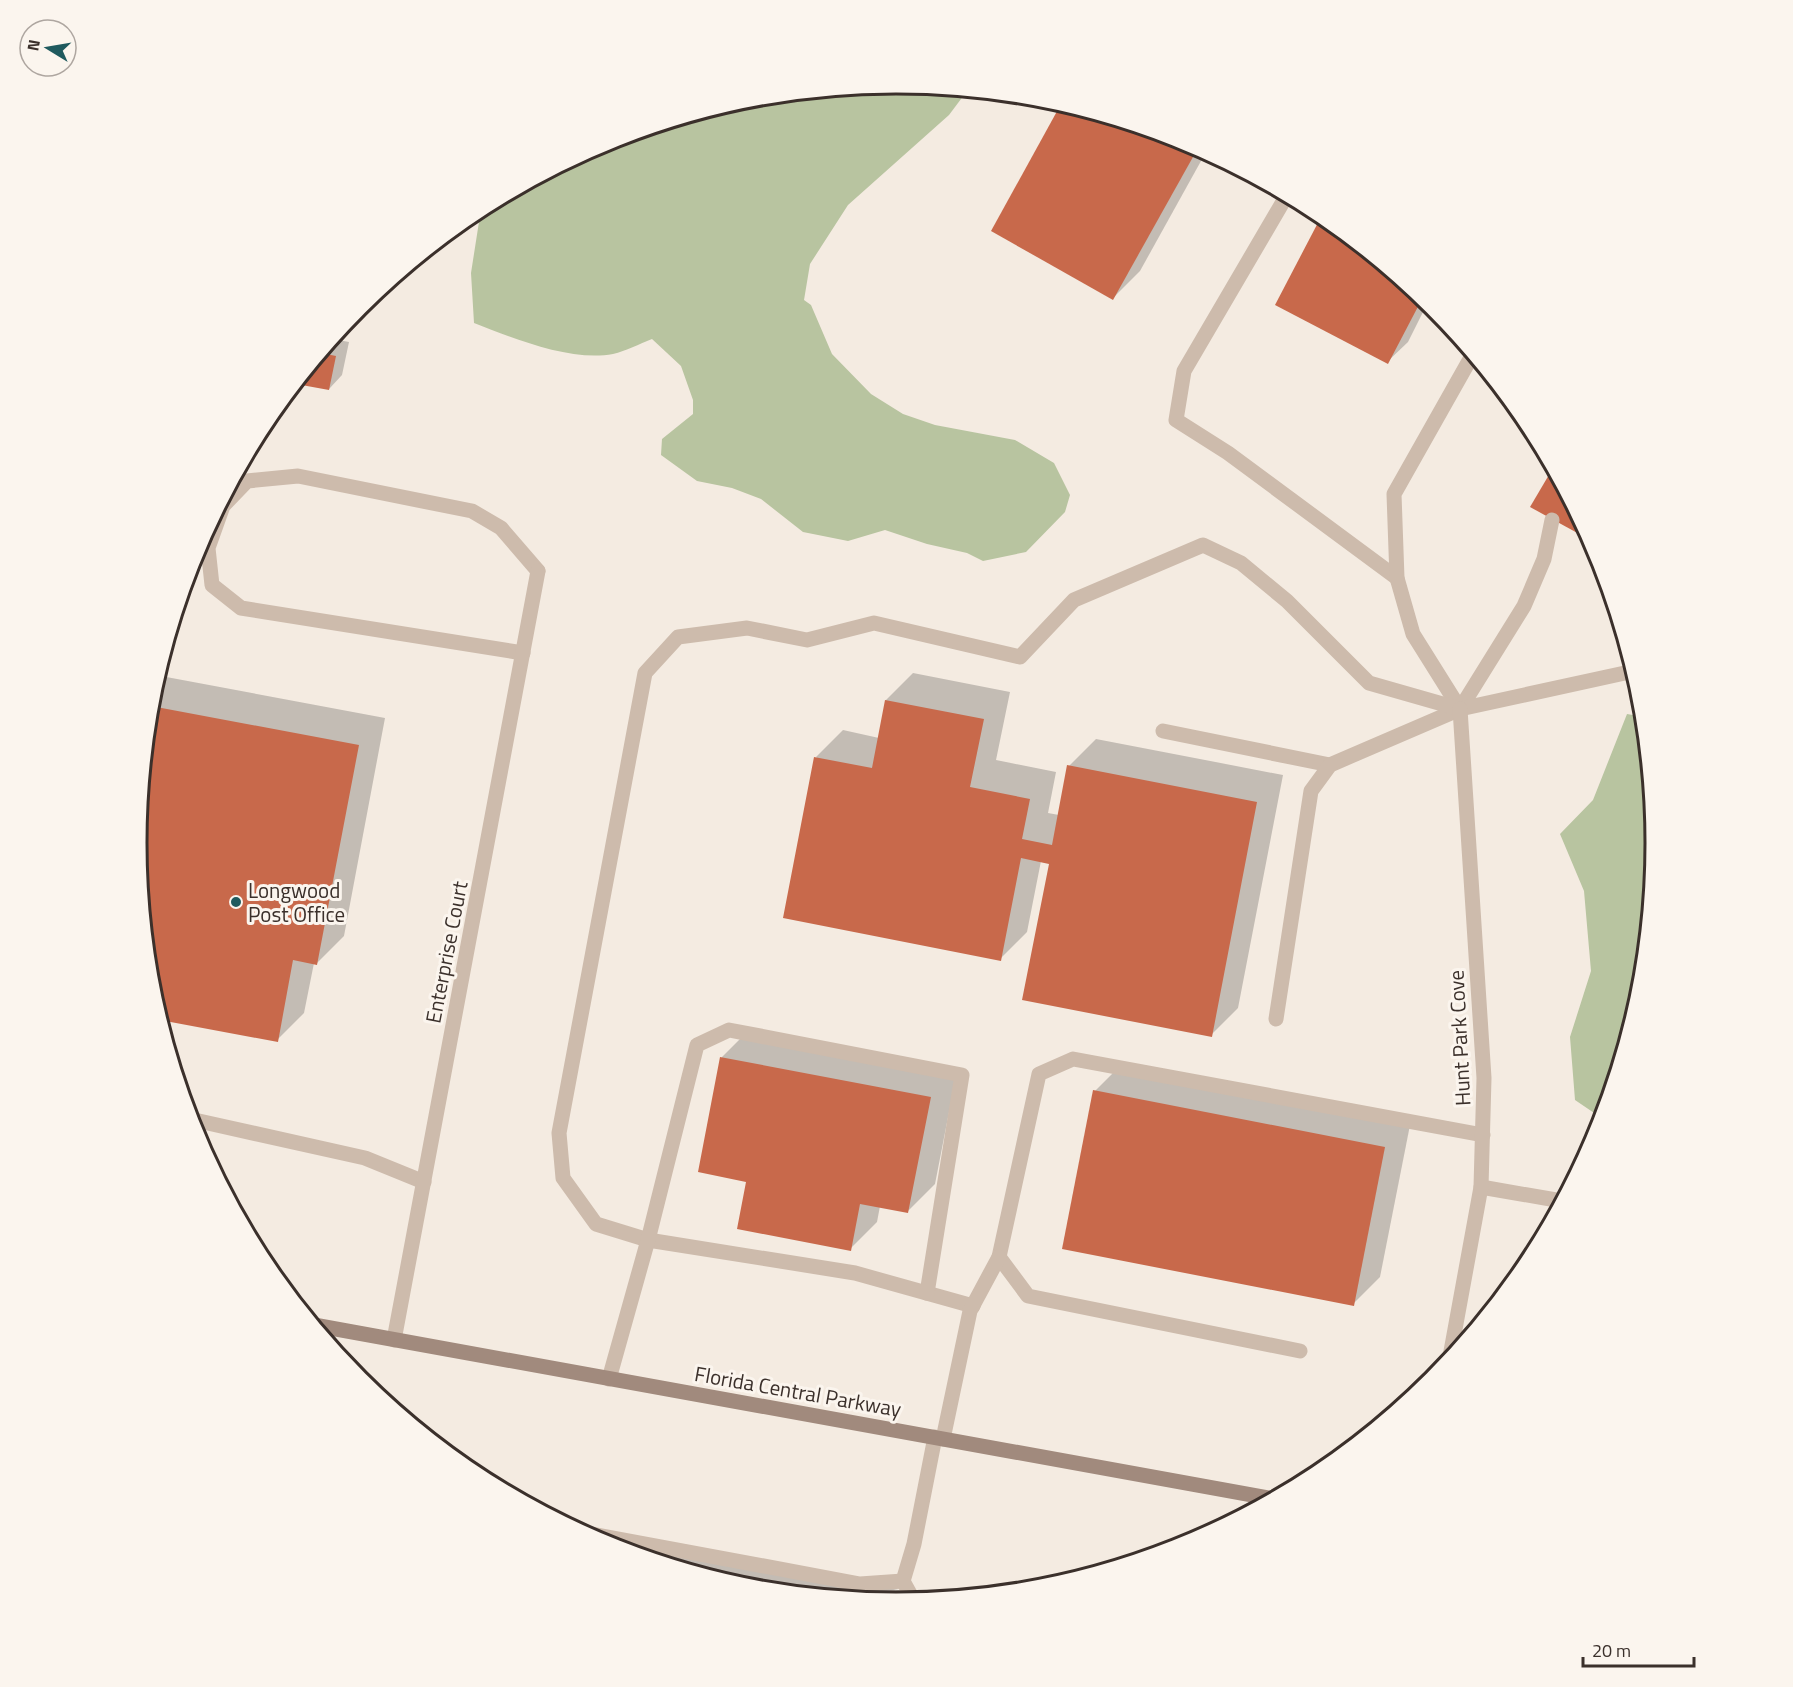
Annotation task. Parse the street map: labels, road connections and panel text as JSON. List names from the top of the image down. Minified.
{"streets":{"street":["Enterprise Court","Hunt Park Cove","Florida Central Parkway"]},"crossings":[["Enterprise Court","Florida Central Parkway"]],"places":["Longwood Post Office"],"scale_bar":"20 m","north":"left"}
